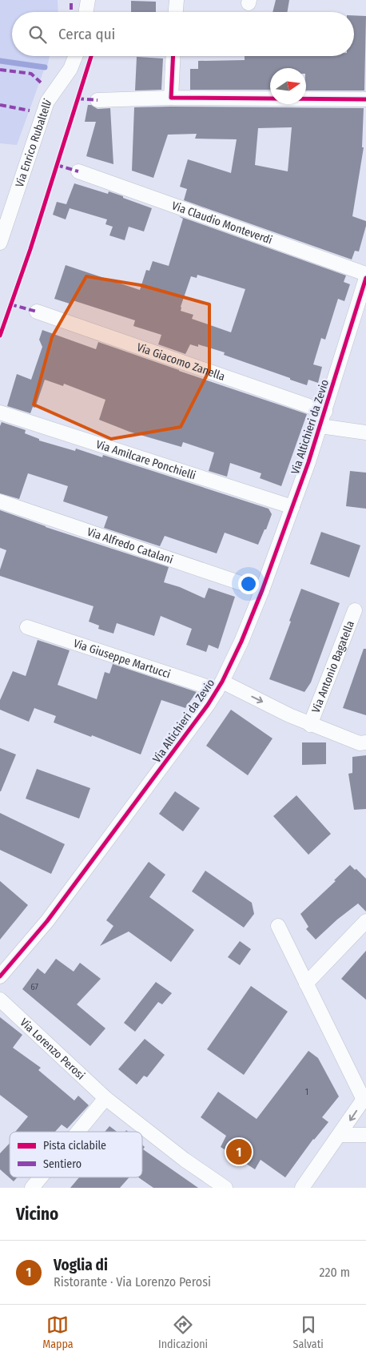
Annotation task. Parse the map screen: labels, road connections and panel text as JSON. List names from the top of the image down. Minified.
{"streets":{"street":["Via Enrico Rubaltelli","Via Claudio Monteverdi","Via Giacomo Zanella","Via Altichieri da Zevio","Via Amilcare Ponchielli","Via Alfredo Catalani","Via Giuseppe Martucci","Via Antonio Bagatella","Via Lorenzo Perosi"]},"crossings":[["Via Giacomo Zanella","Via Altichieri da Zevio"],["Via Altichieri da Zevio","Via Amilcare Ponchielli"],["Via Altichieri da Zevio","Via Alfredo Catalani"],["Via Altichieri da Zevio","Via Giuseppe Martucci"],["Via Altichieri da Zevio","Via Antonio Bagatella"],["Via Giuseppe Martucci","Via Antonio Bagatella"]],"one_way":["Via Antonio Bagatella"],"house_numbers":["67","1"],"legend":["Pista ciclabile","Sentiero"],"north":"right","page":{"search":"Cerca qui","pins":"1","heading":"Vicino","list":[{"mark":"1","name":"Voglia di","note":"Ristorante · Via Lorenzo Perosi","value":"220 m"}],"nav":["Mappa","Indicazioni","Salvati"]}}
